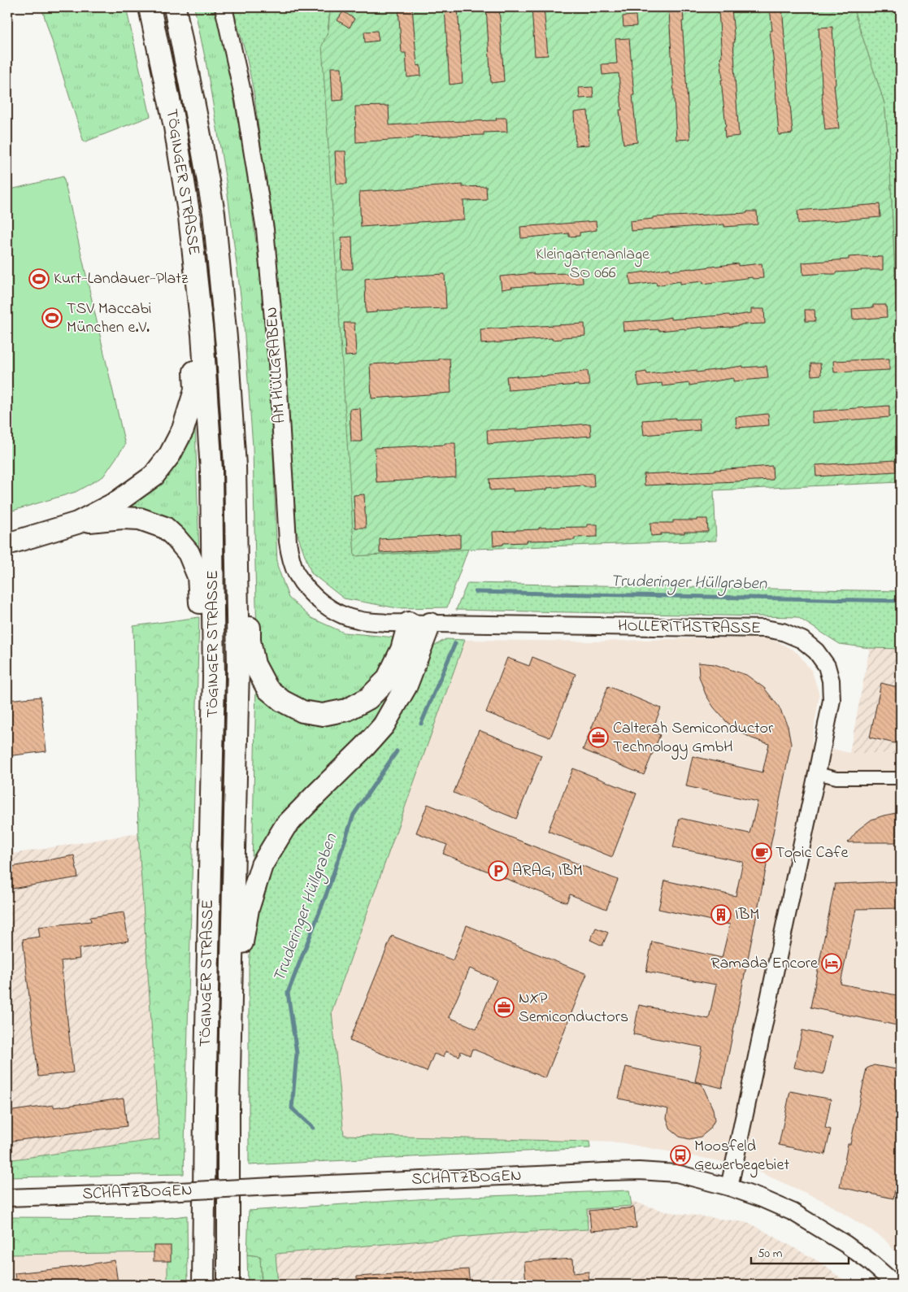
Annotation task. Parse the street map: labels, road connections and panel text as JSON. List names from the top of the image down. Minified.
{"streets":{"highway":["TÖGINGER STRASSE"],"main road":["AM HÜLLGRABEN","HOLLERITHSTRASSE","SCHATZBOGEN"]},"crossings":[["AM HÜLLGRABEN","HOLLERITHSTRASSE"],["HOLLERITHSTRASSE","SCHATZBOGEN"]],"water":["Truderinger Hüllgraben"],"parks":["Kleingartenanlage SO 066"],"places":{"sports":["Kurt-Landauer-Platz","TSV Maccabi München e.V."],"office":["Calterah Semiconductor Technology GmbH","NXP Semiconductors"],"cafe":["Topic Cafe"],"parking":["ARAG, IBM"],"building":["IBM"],"hotel":["Ramada Encore"],"bus stop":["Moosfeld Gewerbegebiet"]},"scale_bar":"50 m"}
